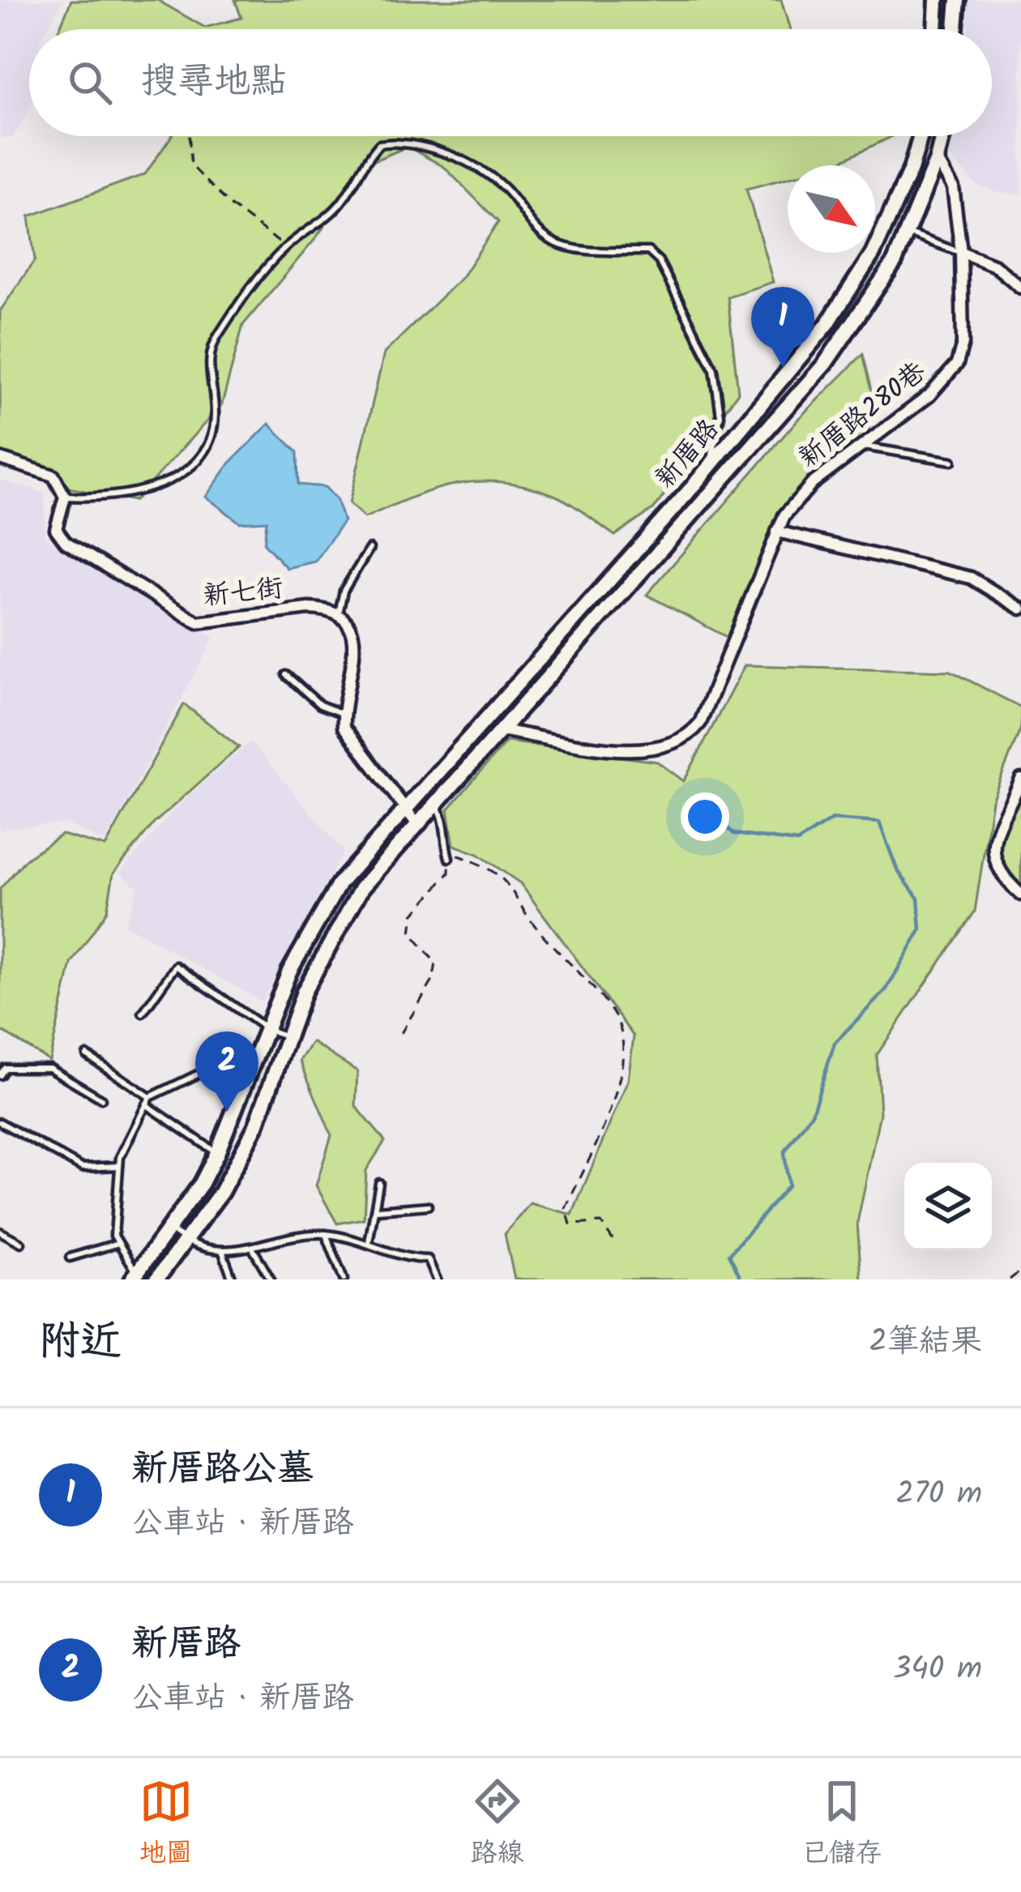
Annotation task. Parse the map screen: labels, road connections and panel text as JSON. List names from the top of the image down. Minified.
{"streets":{"street":["新厝路280巷","新厝路","新七街"]},"crossings":[["新厝路280巷","新厝路"]],"north":"bottom right","page":{"search":"搜尋地點","pins":["1","2"],"heading":["附近","2筆結果"],"list":[{"mark":"1","name":"新厝路公墓","note":"公車站 · 新厝路","value":"270 m"},{"mark":"2","name":"新厝路","note":"公車站 · 新厝路","value":"340 m"}],"nav":["地圖","路線","已儲存"]}}
